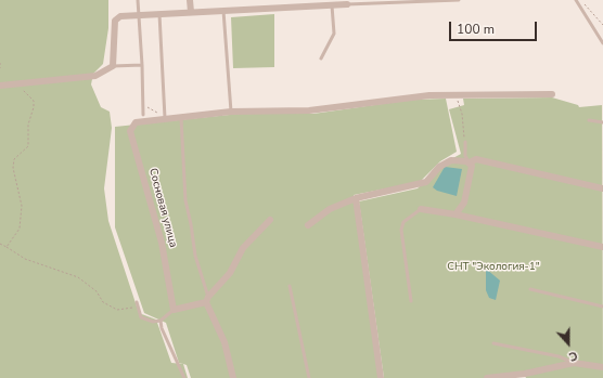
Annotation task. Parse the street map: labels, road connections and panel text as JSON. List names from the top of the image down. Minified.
{"streets":{"street":["Сосновая улица"]},"parks":["СНТ \"Экология-1\""],"scale_bar":"100 m","north":"bottom"}
